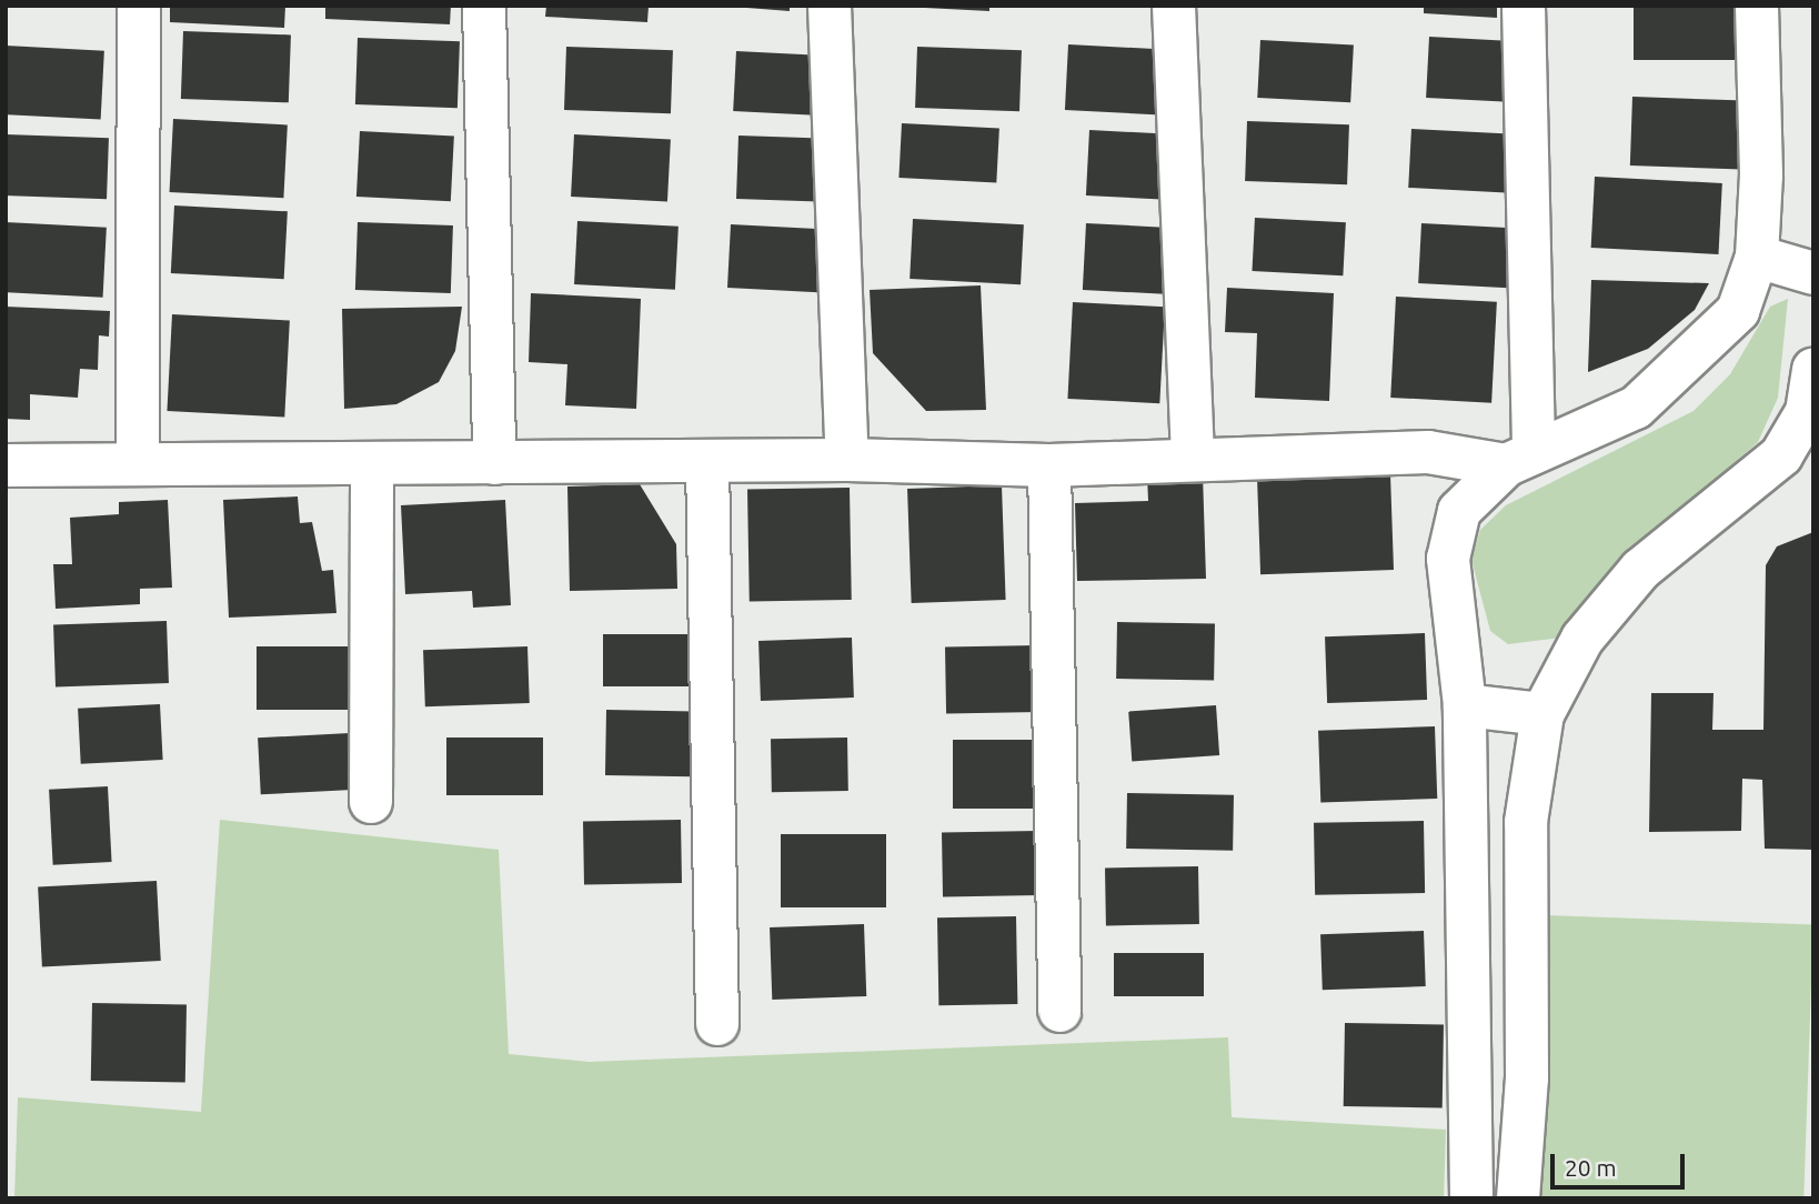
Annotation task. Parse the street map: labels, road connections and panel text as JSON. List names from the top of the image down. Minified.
{"scale_bar":"20 m"}
